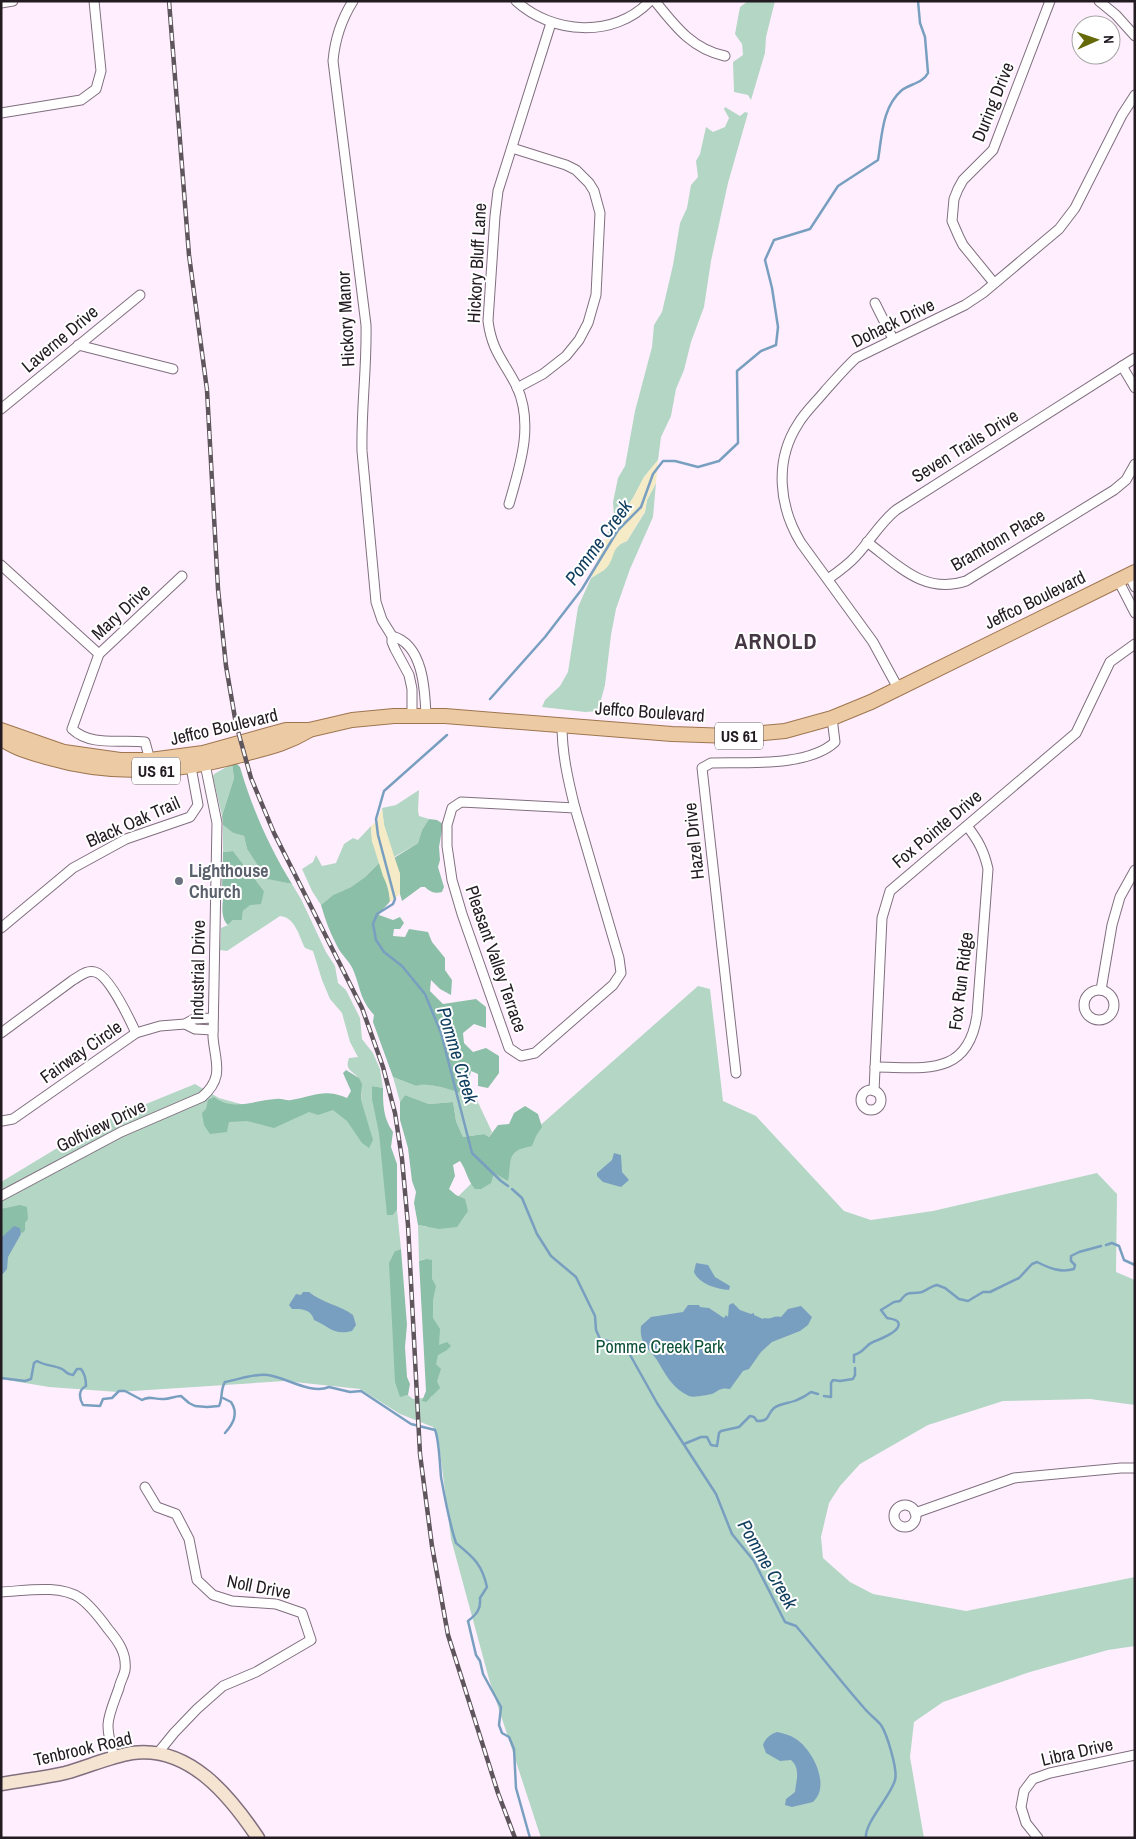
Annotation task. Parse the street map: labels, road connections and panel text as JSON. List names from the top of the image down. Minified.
{"streets":{"main road":["Jeffco Boulevard","US 61"],"street":["During Drive","Hickory Bluff Lane","Hickory Manor","Dohack Drive","Laverne Drive","Seven Trails Drive","Bramtonn Place","Mary Drive","Black Oak Trail","Fox Pointe Drive","Hazel Drive","Pleasant Valley Terrace","Industrial Drive","Fox Run Ridge","Fairway Circle","Golfview Drive","Noll Drive","Tenbrook Road","Libra Drive"]},"crossings":[["During Drive","Dohack Drive"],["Hickory Manor","Jeffco Boulevard"],["Dohack Drive","Seven Trails Drive"],["Dohack Drive","Jeffco Boulevard"],["Seven Trails Drive","Bramtonn Place"],["Jeffco Boulevard","Mary Drive"],["Jeffco Boulevard","Black Oak Trail"],["Jeffco Boulevard","Hazel Drive"],["Jeffco Boulevard","Pleasant Valley Terrace"],["Jeffco Boulevard","Industrial Drive"],["Fox Pointe Drive","Fox Run Ridge"],["Industrial Drive","Fairway Circle"],["Industrial Drive","Golfview Drive"],["Noll Drive","Tenbrook Road"]],"districts":["ARNOLD"],"water":["Pomme Creek"],"parks":["Pomme Creek Park"],"places":["Lighthouse Church"],"north":"right"}
